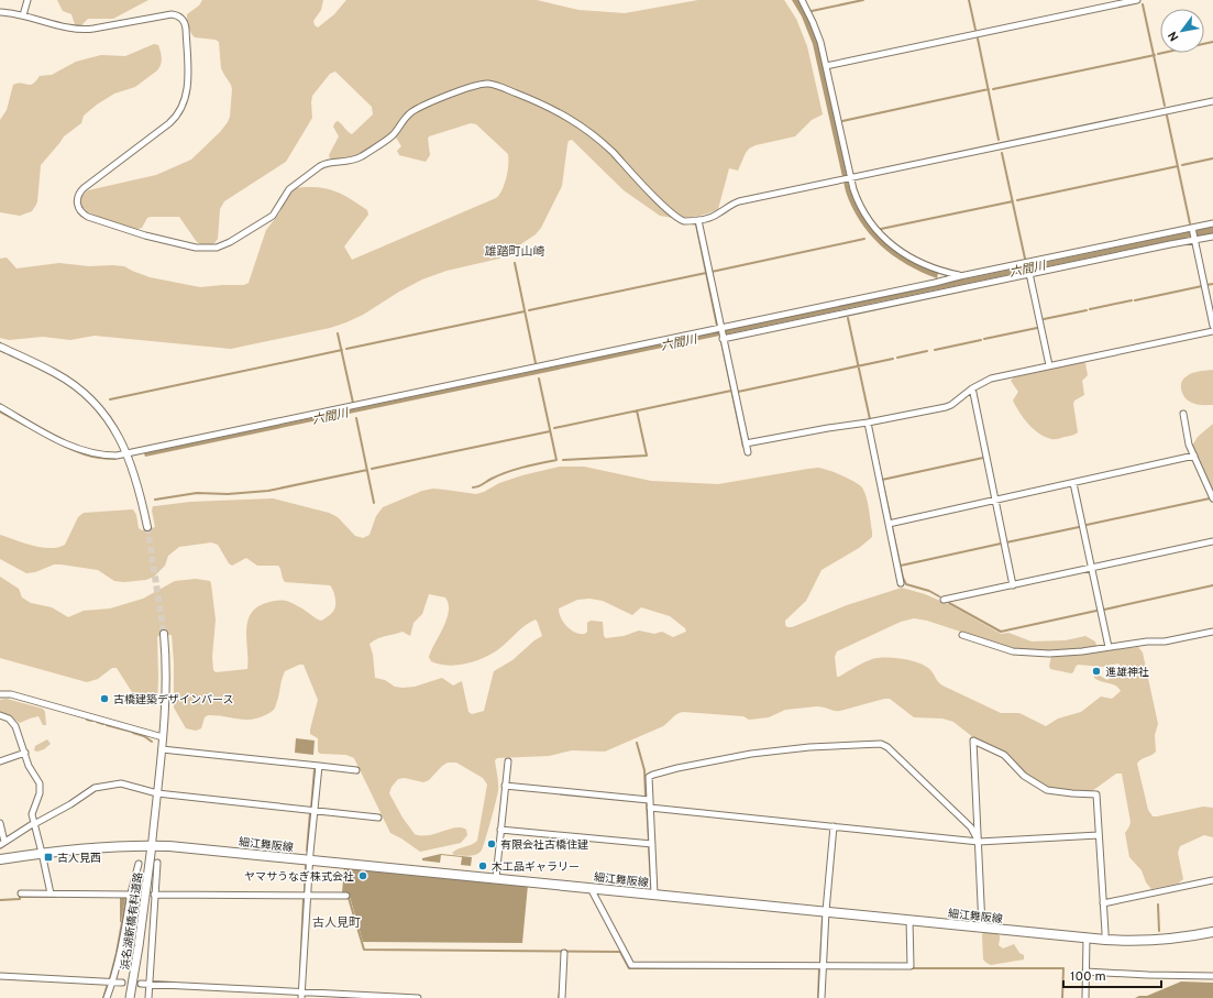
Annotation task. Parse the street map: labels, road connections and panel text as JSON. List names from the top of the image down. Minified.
{"streets":{"main road":["細江舞阪線","浜名湖新橋有料道路"]},"crossings":[["細江舞阪線","浜名湖新橋有料道路"]],"districts":["雄踏町山崎","古人見町"],"water":["六間川"],"places":{"other":["進雄神社","古橋建築デザインパース","有限会社古橋住建","木工品ギャラリー","ヤマサうなぎ株式会社"],"transit":["古人見西"]},"scale_bar":"100 m","north":"bottom left"}
